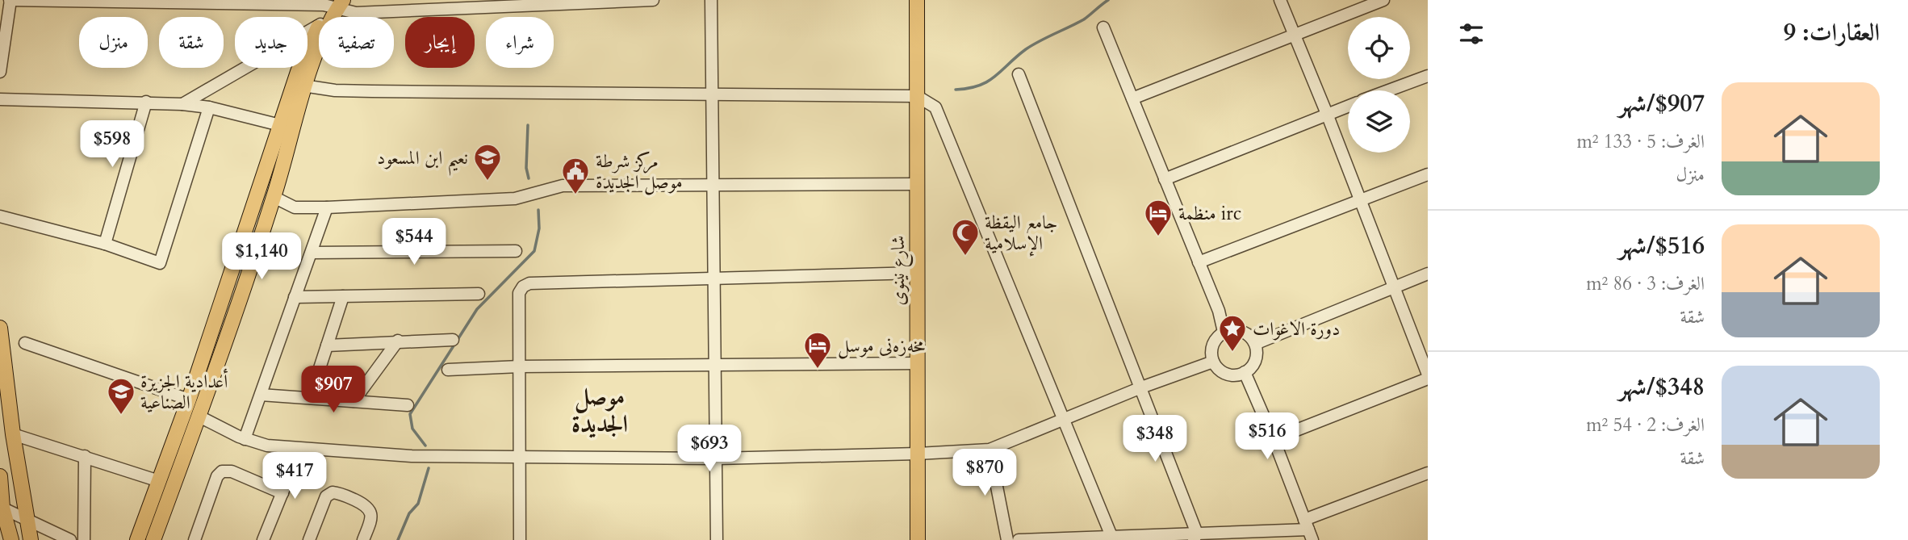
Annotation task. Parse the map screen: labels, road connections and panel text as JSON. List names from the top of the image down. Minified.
{"streets":{"main road":["شارع نينوى"]},"districts":["موصل الجديدة"],"places":{"school or university":["نعيم ابن المسعود","أعدادية الجزيرة الصناعية"],"public building":["مركز شرطة موصل الجديدة"],"hotel":["منظمة irc","مخەزەنی موسل"],"mosque":["جامع اليقظة الإسلامية"],"place":["دورة الاغوات"]},"page":{"heading":"العقارات: 9","chip":["شراء","إيجار","تصفية","جديد","شقة","منزل"],"list":[{"name":"$907/شهر","note":"الغرف: 5 · 133 m² · منزل"},{"name":"$516/شهر","note":"الغرف: 3 · 86 m² · شقة"},{"name":"$348/شهر","note":"الغرف: 2 · 54 m² · شقة"}],"price":["$598","$544","$1,140","$907","$516","$348","$693","$870","$417"]}}
